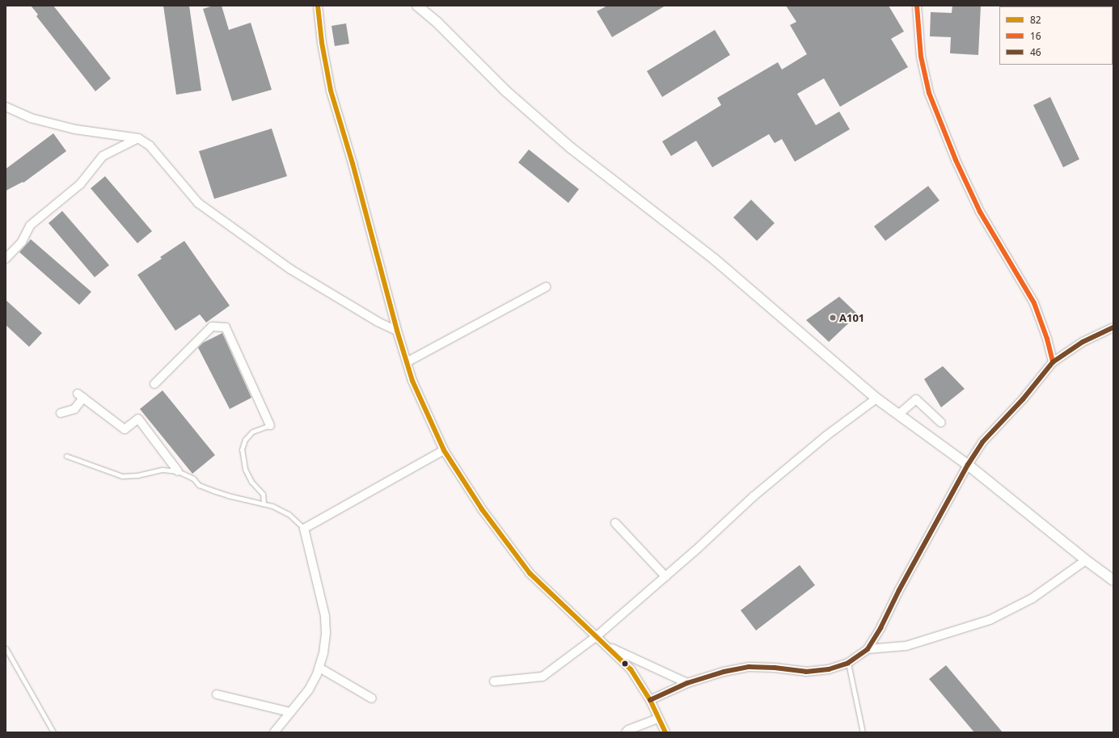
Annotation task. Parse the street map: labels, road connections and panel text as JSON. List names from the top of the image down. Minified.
{"places":["A101"],"lines":["transit line 82","transit line 16","transit line 46"],"legend":["82","16","46"]}
